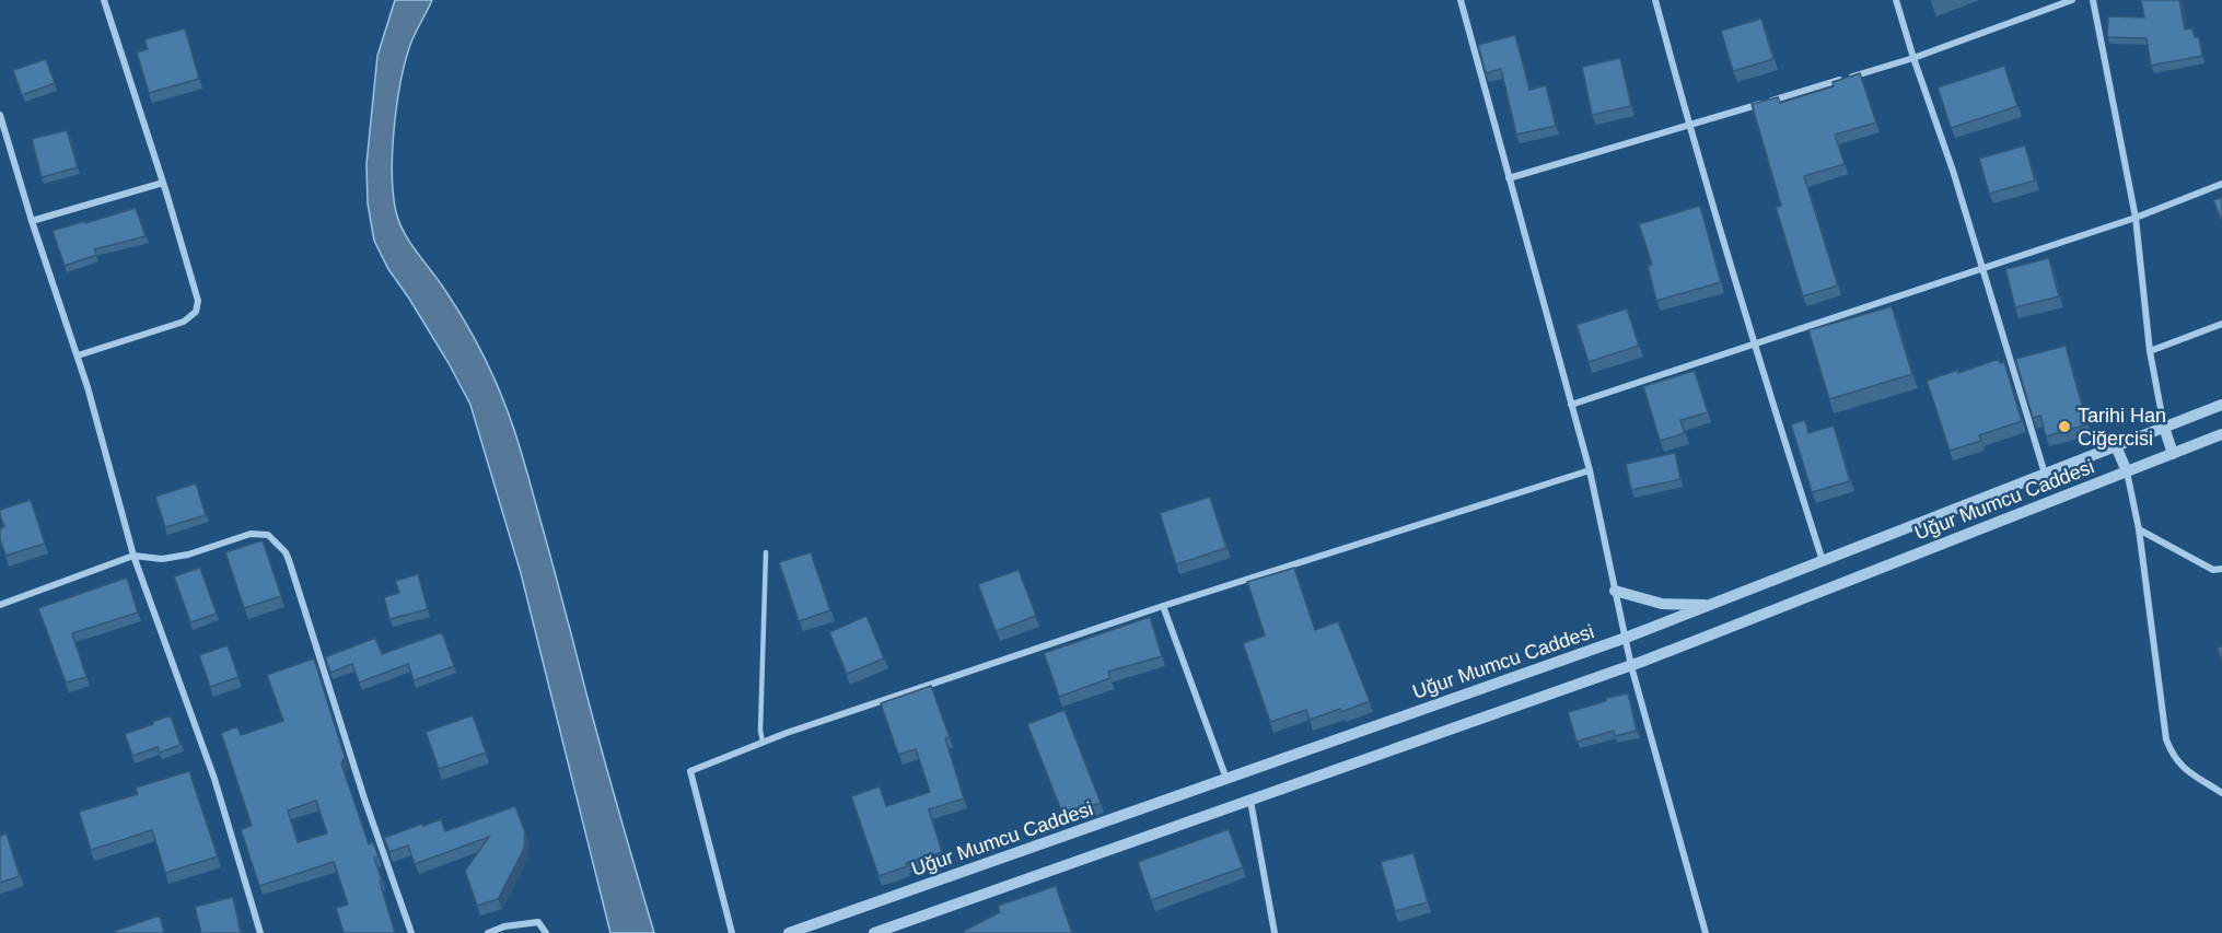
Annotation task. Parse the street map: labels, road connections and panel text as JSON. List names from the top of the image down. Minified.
{"streets":{"street":["Uğur Mumcu Caddesi"]},"places":["Tarihi Han Ciğercisi"]}
